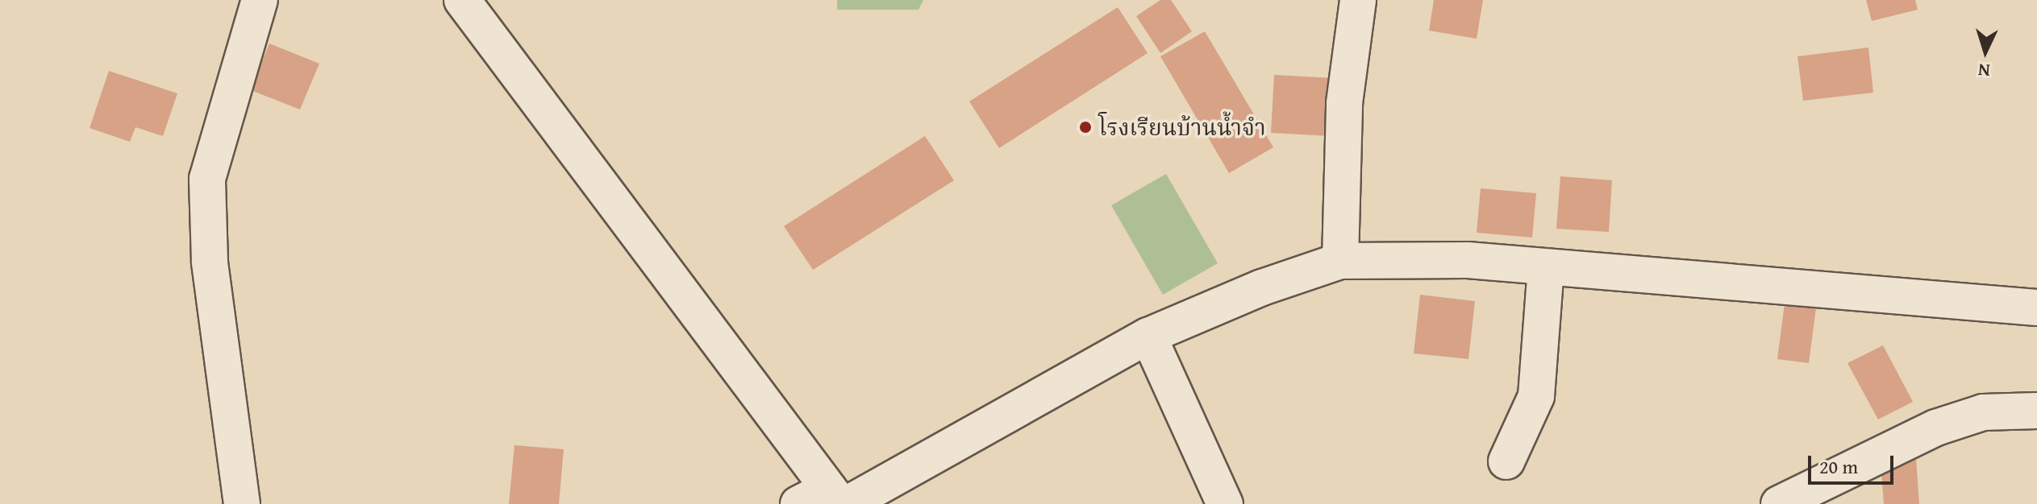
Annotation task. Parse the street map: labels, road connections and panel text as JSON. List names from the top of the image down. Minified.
{"places":["โรงเรียนบ้านน้ำจำ"],"scale_bar":"20 m","north":"bottom"}
